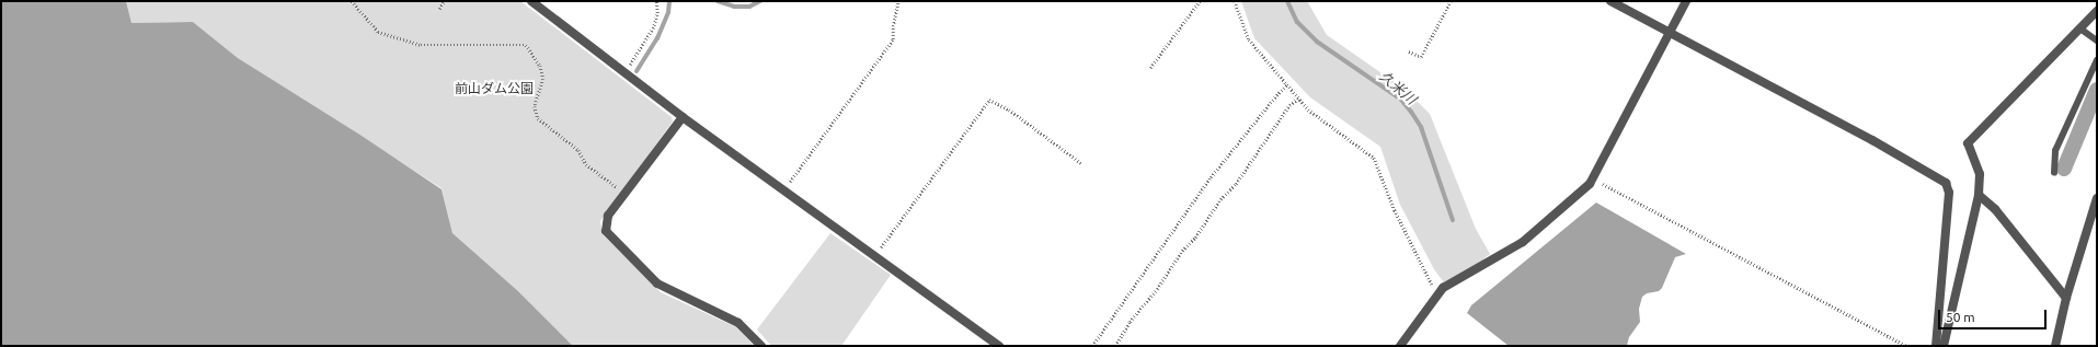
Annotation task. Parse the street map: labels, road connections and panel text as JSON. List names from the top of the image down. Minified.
{"water":["久米川"],"parks":["前山ダム公園"],"scale_bar":"50 m"}
